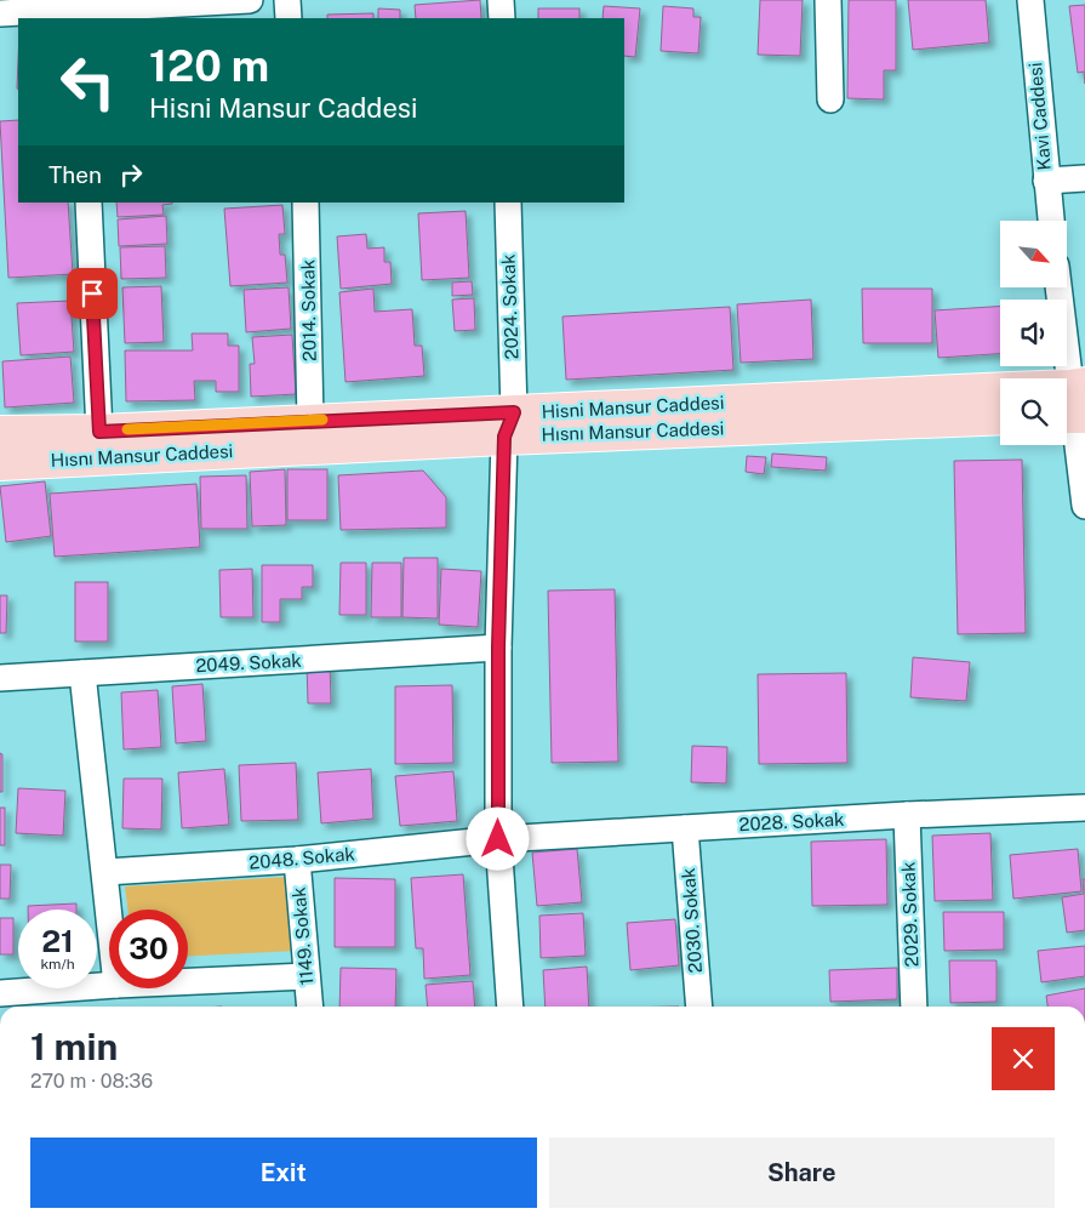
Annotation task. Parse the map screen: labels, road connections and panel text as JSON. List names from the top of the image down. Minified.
{"streets":{"main road":["Hisni Mansur Caddesi","Hısnı Mansur Caddesi"],"street":["Kavi Caddesi","2024. Sokak","2014. Sokak","2049. Sokak","2028. Sokak","2048. Sokak","2029. Sokak","2030. Sokak","1149. Sokak"]},"crossings":[["2024. Sokak","Hisni Mansur Caddesi"],["2024. Sokak","Hısnı Mansur Caddesi"],["2024. Sokak","2049. Sokak"],["2024. Sokak","2028. Sokak"],["2024. Sokak","2048. Sokak"],["2014. Sokak","Hisni Mansur Caddesi"],["Hisni Mansur Caddesi","Hısnı Mansur Caddesi"],["2028. Sokak","2048. Sokak"],["2028. Sokak","2029. Sokak"],["2028. Sokak","2030. Sokak"],["2048. Sokak","1149. Sokak"]],"north":"bottom right","page":{"turn":["120 m","Hisni Mansur Caddesi"],"then":"Then","speed":"21 km/h","limit":"30","heading":["1 min","270 m · 08:36"],"buttons":["Exit","Share"]}}
